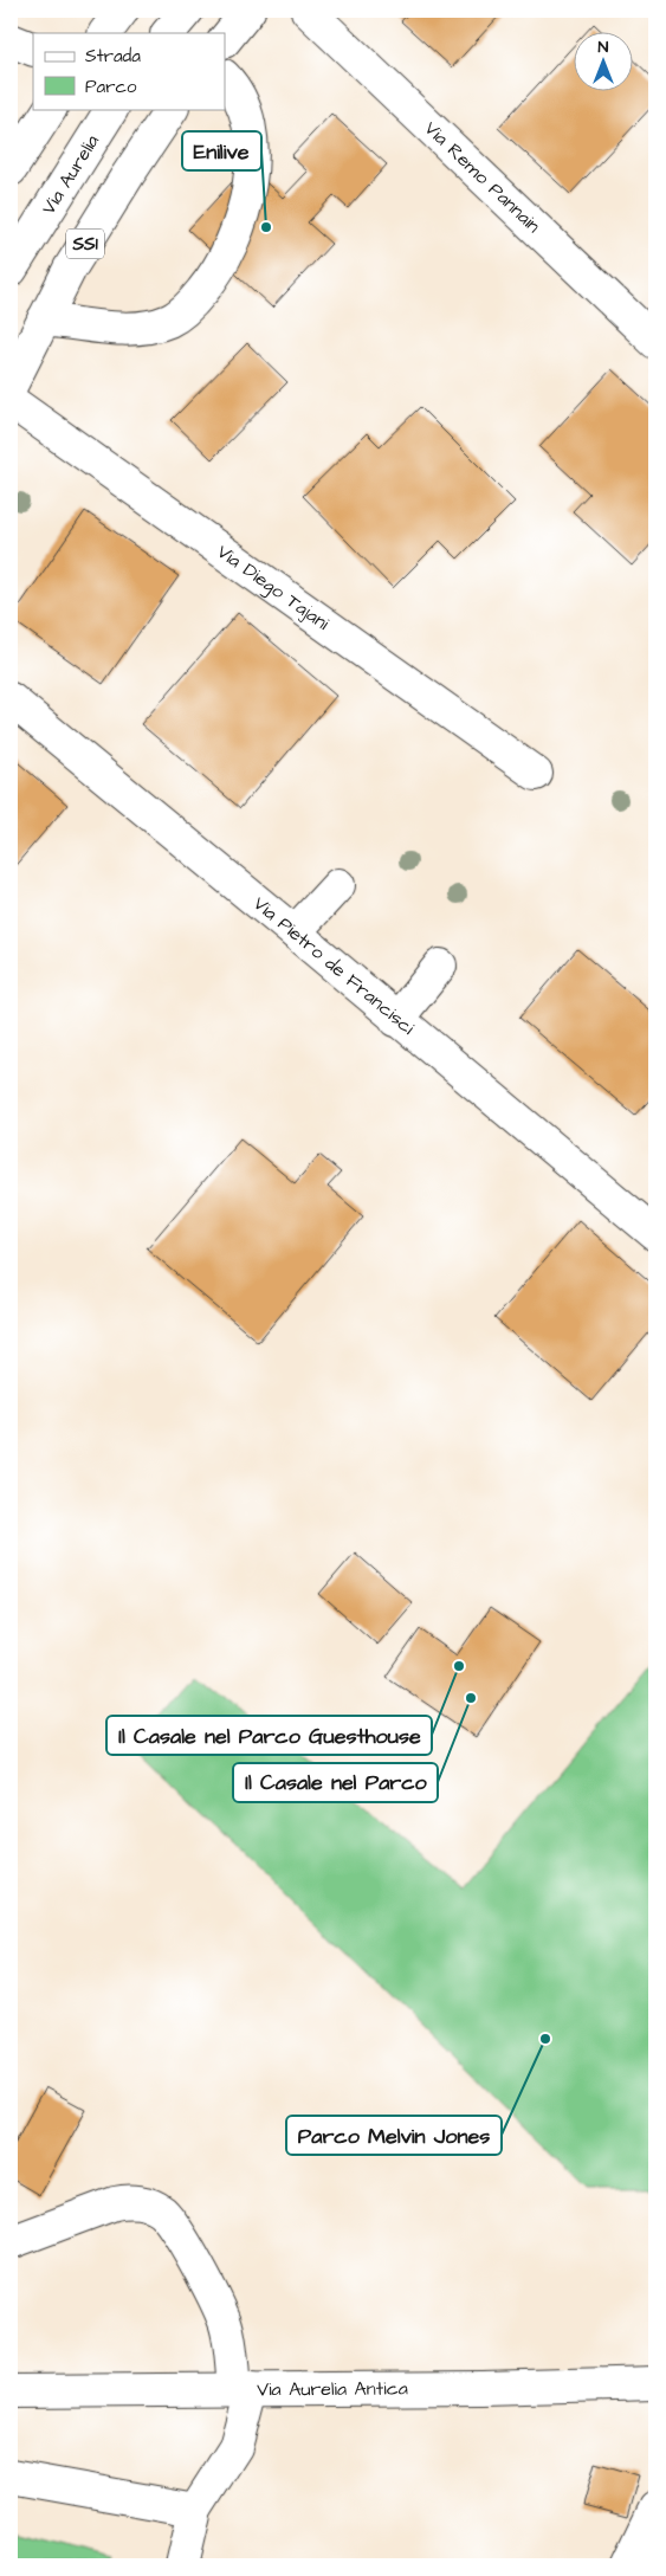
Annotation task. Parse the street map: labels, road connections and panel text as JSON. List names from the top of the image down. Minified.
{"streets":{"street":["Via Aurelia","Via Remo Pannain","SS1","Via Diego Tajani","Via Pietro de Francisci","Via Aurelia Antica"]},"places":["Enilive","Il Casale nel Parco Guesthouse","Il Casale nel Parco","Parco Melvin Jones"],"legend":["Strada","Parco"],"north":"top"}
